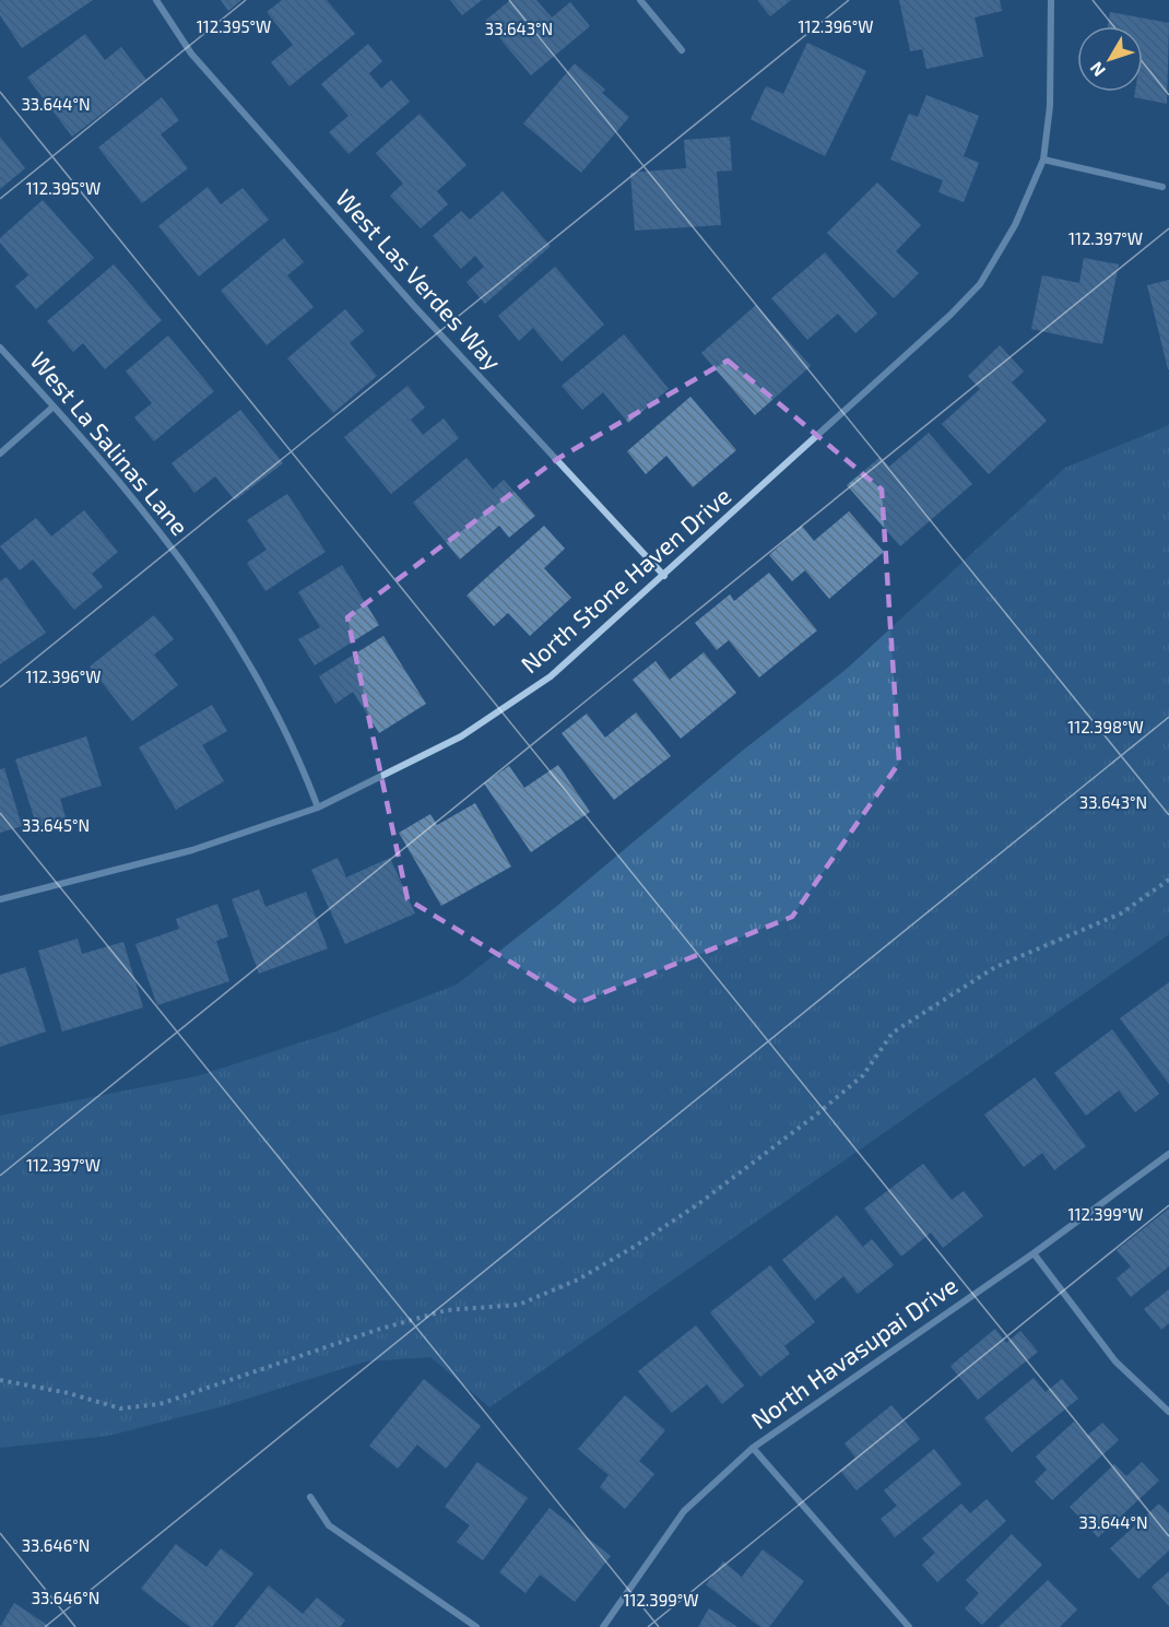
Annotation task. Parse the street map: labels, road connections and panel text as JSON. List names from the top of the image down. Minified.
{"streets":{"street":["West Las Verdes Way","West La Salinas Lane","North Stone Haven Drive","North Havasupai Drive"]},"crossings":[["West Las Verdes Way","North Stone Haven Drive"],["West La Salinas Lane","North Stone Haven Drive"]],"north":"bottom left","coordinates":["112.395°W","112.396°W","33.643°N","33.644°N","112.397°W","112.398°W","33.645°N","112.399°W","33.646°N"]}
